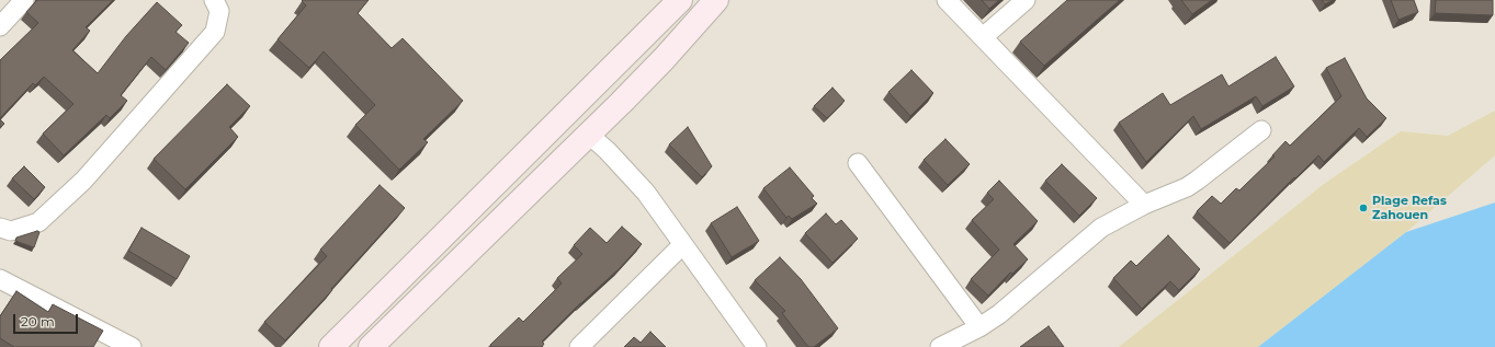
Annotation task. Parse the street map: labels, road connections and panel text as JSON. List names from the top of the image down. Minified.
{"places":["Plage Refas Zahouen"],"scale_bar":"20 m"}
